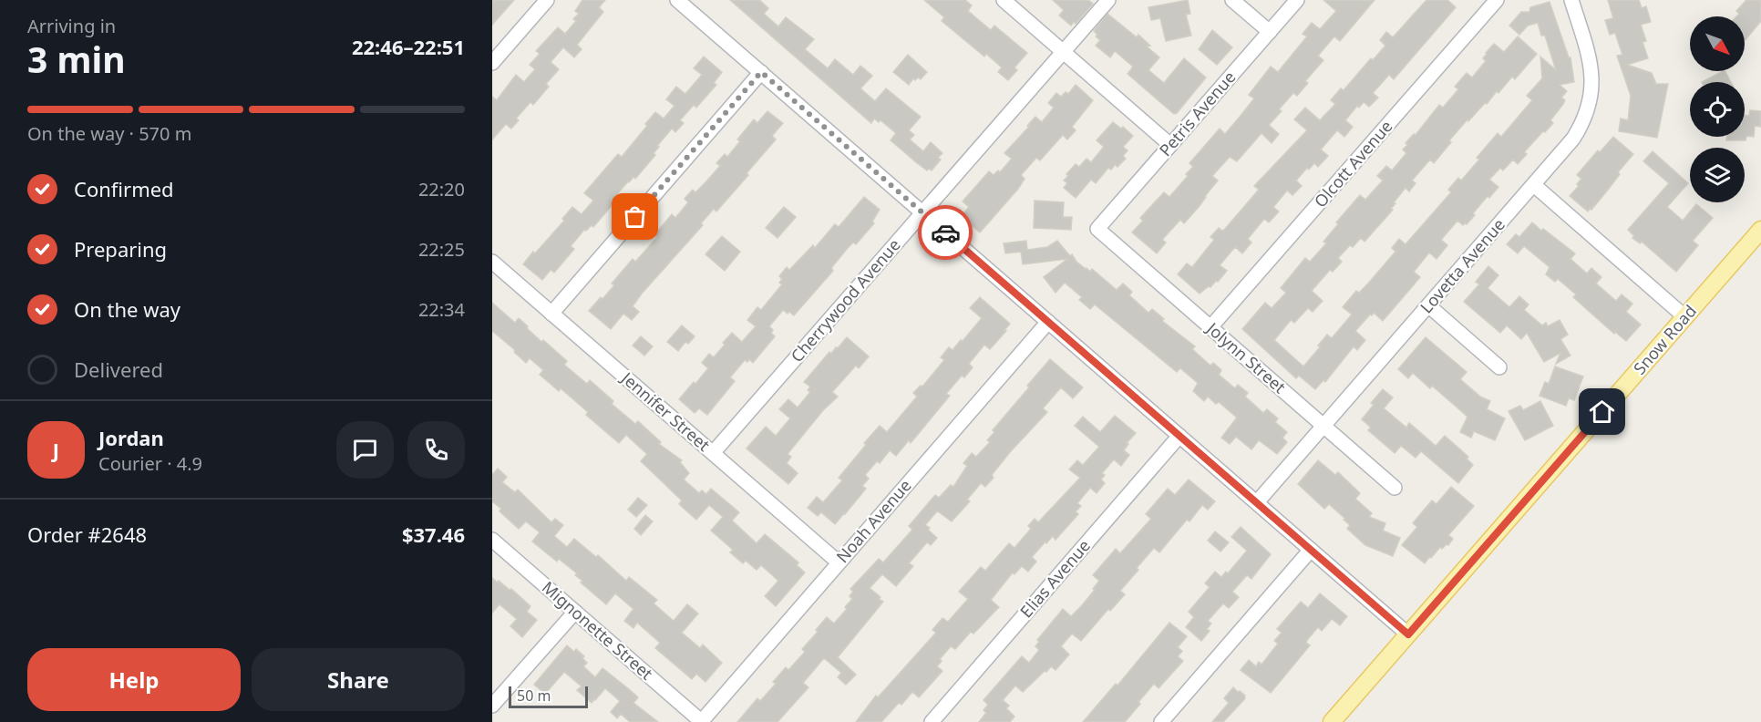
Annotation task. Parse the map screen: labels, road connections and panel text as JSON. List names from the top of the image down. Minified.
{"streets":{"main road":["Snow Road"],"street":["Petris Avenue","Olcott Avenue","Lovetta Avenue","Cherrywood Avenue","Jolynn Street","Jennifer Street","Noah Avenue","Elias Avenue","Mignonette Street"]},"crossings":[["Petris Avenue","Jolynn Street"],["Olcott Avenue","Jolynn Street"],["Lovetta Avenue","Jolynn Street"],["Cherrywood Avenue","Jennifer Street"],["Jennifer Street","Noah Avenue"],["Noah Avenue","Mignonette Street"]],"scale_bar":"50 m","north":"bottom right","page":{"heading":["3 min","Arriving in","22:46–22:51"],"panel":["Jordan","Courier · 4.9","Order #2648","$37.46"],"bar":"On the way · 570 m","list":[["Confirmed","22:20"],["Preparing","22:25"],["On the way","22:34"],"Delivered"],"round":"J","buttons":["Help","Share"],"scale":"50 m"}}
